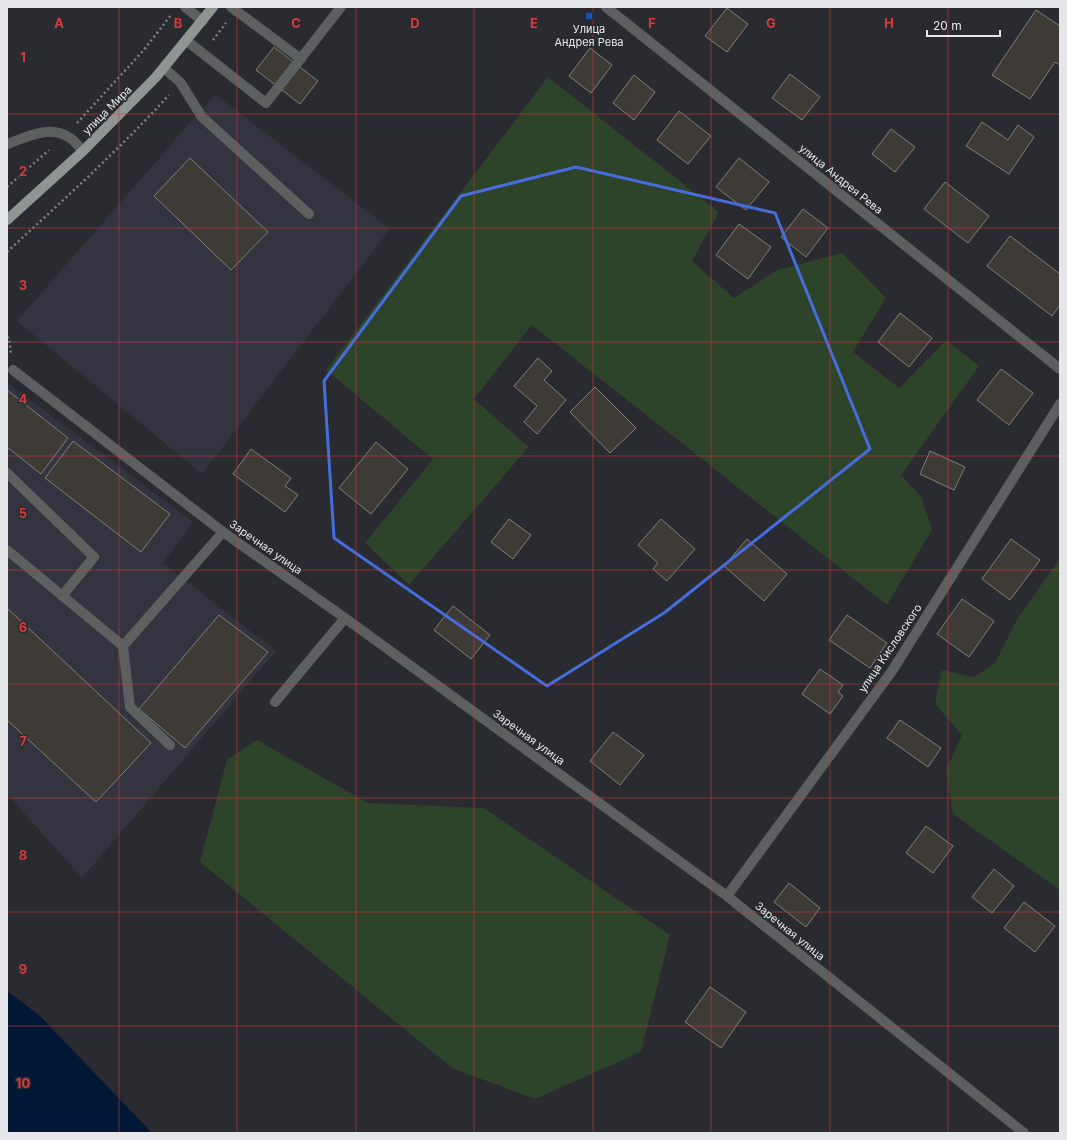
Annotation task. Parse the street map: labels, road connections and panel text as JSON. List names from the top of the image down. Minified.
{"streets":{"main road":["улица Мира"],"street":["улица Андрея Рева","Заречная улица","улица Кисловского"]},"crossings":[["Заречная улица","улица Кисловского"]],"places":{"transit":["Улица Андрея Рева"]},"scale_bar":"20 m","grid":{"columns":["A","B","C","D","E","F","G","H"],"rows":["1","2","3","4","5","6","7","8","9","10"]}}
